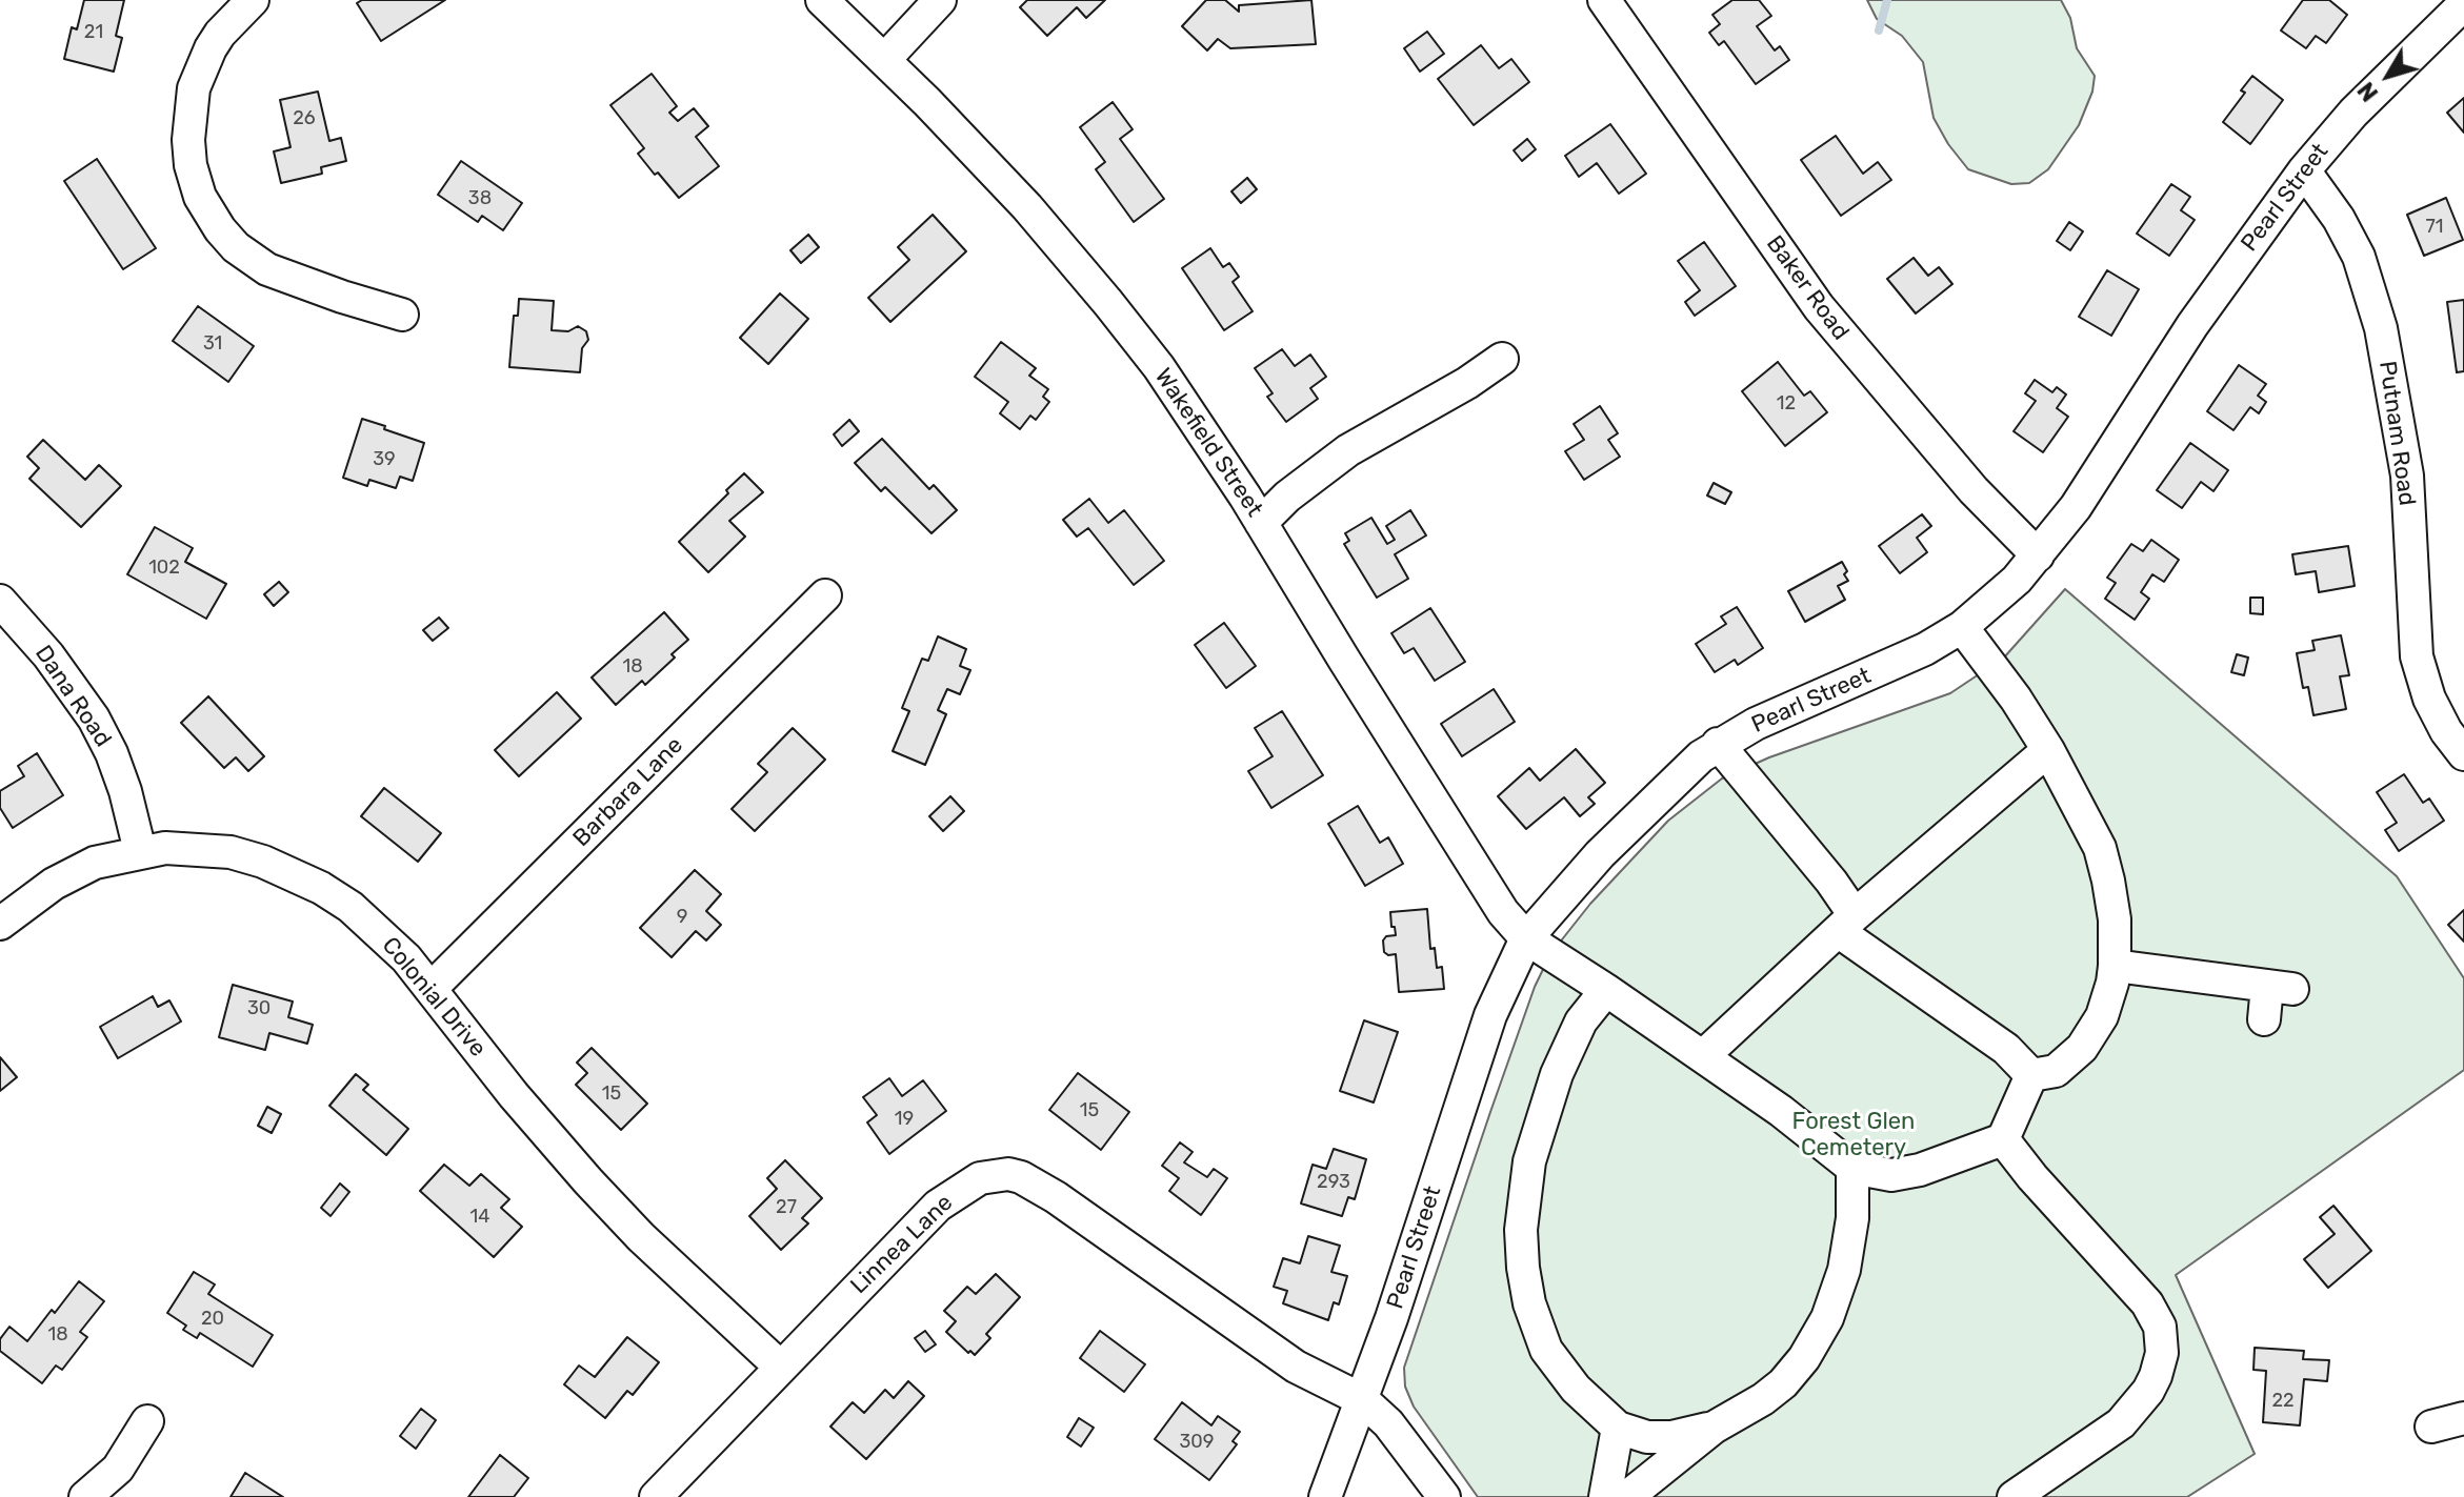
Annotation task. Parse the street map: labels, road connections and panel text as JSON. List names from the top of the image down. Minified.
{"streets":{"street":["Pearl Street","Baker Road","Putnam Road","Wakefield Street","Dana Road","Barbara Lane","Colonial Drive","Linnea Lane"]},"crossings":[["Pearl Street","Baker Road"],["Pearl Street","Putnam Road"],["Pearl Street","Wakefield Street"],["Pearl Street","Linnea Lane"],["Dana Road","Colonial Drive"],["Barbara Lane","Colonial Drive"],["Colonial Drive","Linnea Lane"]],"parks":["Forest Glen Cemetery"],"house_numbers":["21","26","38","71","31","12","39","102","18","9","30","15","15","19","293","27","14","20","18","22","309"],"north":"bottom left"}
